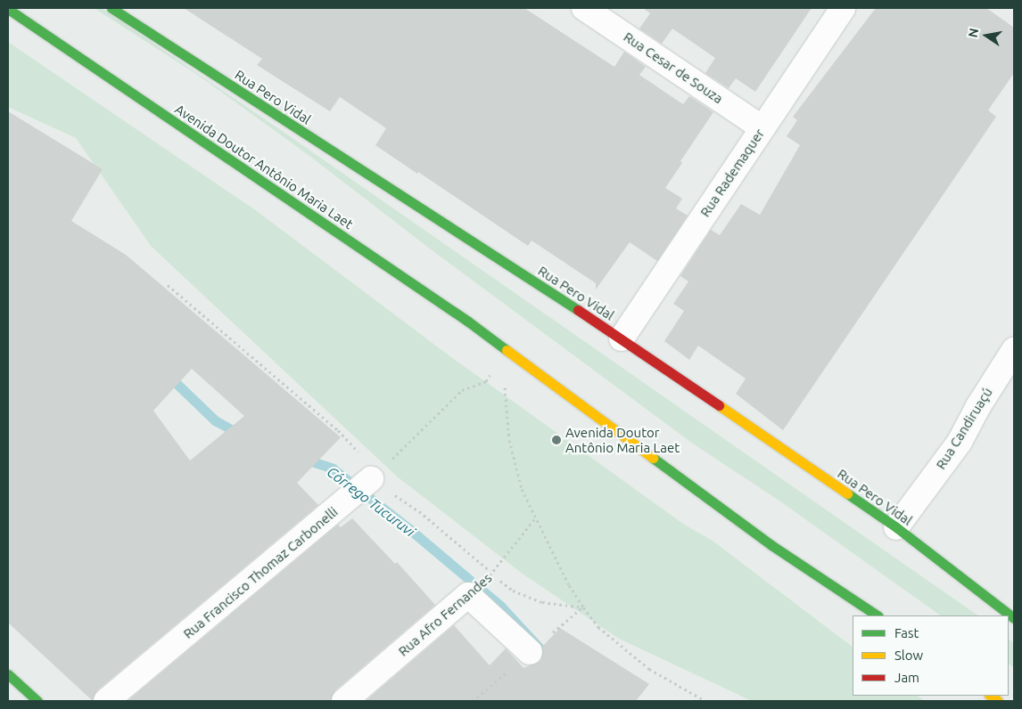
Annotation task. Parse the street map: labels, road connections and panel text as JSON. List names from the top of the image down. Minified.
{"streets":{"street":["Rua Cesar de Souza","Rua Pero Vidal","Avenida Doutor Antônio Maria Laet","Rua Rademaquer","Rua Candiruaçú","Rua Francisco Thomaz Carbonelli","Rua Afro Fernandes"]},"crossings":[["Rua Cesar de Souza","Rua Rademaquer"],["Rua Pero Vidal","Rua Rademaquer"],["Rua Pero Vidal","Rua Candiruaçú"]],"water":["Córrego Tucuruvi"],"places":["Avenida Doutor Antônio Maria Laet"],"legend":["Fast","Slow","Jam"],"north":"left"}
